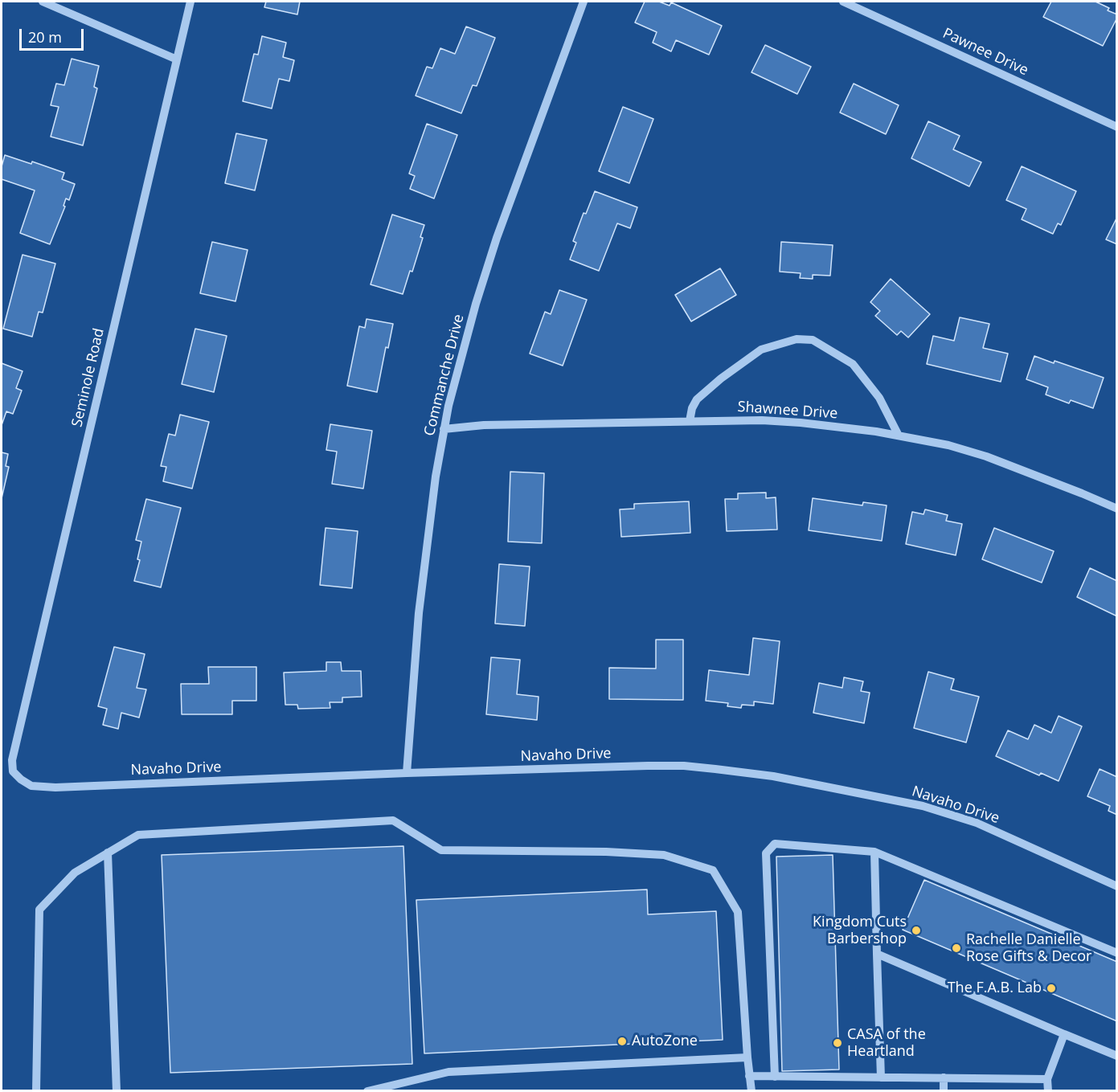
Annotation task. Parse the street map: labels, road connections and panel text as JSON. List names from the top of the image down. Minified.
{"streets":{"street":["Pawnee Drive","Commanche Drive","Seminole Road","Shawnee Drive","Navaho Drive"]},"crossings":[["Commanche Drive","Shawnee Drive"],["Commanche Drive","Navaho Drive"],["Seminole Road","Navaho Drive"]],"places":["Kingdom Cuts Barbershop","Rachelle Danielle Rose Gifts & Decor","The F.A.B. Lab","AutoZone","CASA of the Heartland"],"scale_bar":"20 m"}
